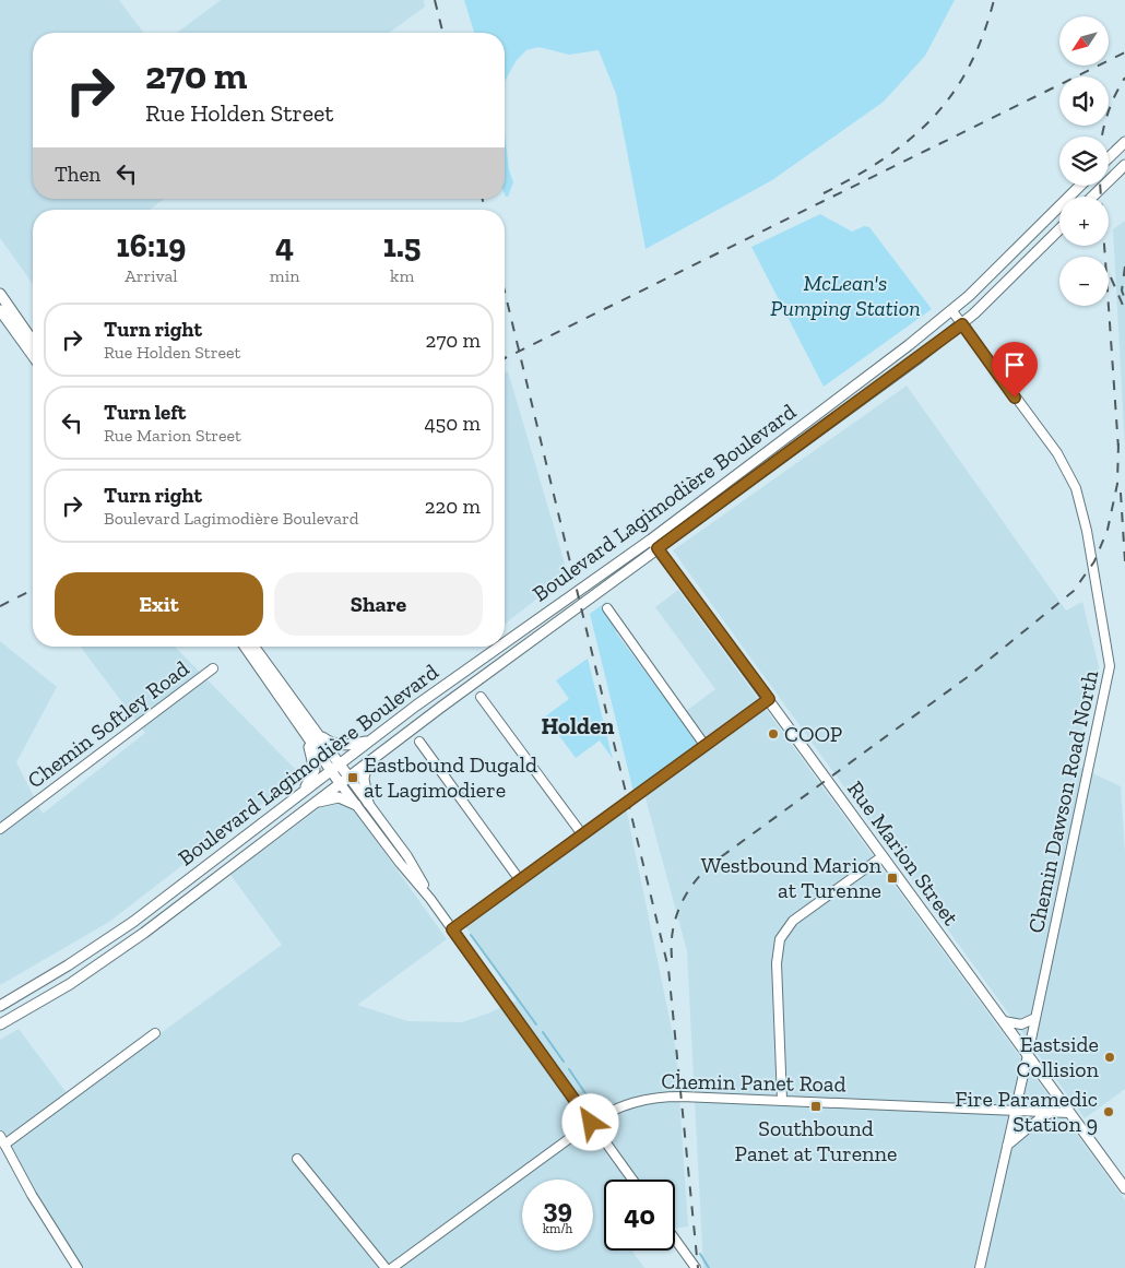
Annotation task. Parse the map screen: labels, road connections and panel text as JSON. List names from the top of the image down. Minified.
{"streets":{"main road":["Boulevard Lagimodière Boulevard","Rue Marion Street"],"street":["Chemin Softley Road","Chemin Dawson Road North","Chemin Panet Road"]},"crossings":[["Boulevard Lagimodière Boulevard","Chemin Dawson Road North"],["Boulevard Lagimodière Boulevard","Rue Marion Street"],["Chemin Dawson Road North","Rue Marion Street"],["Chemin Dawson Road North","Chemin Panet Road"],["Rue Marion Street","Chemin Panet Road"]],"districts":["Holden"],"parks":["McLean's Pumping Station"],"places":{"other":["COOP","Eastside Collision","Fire Paramedic Station 9"],"transit":["Eastbound Dugald at Lagimodiere","Westbound Marion at Turenne","Southbound Panet at Turenne"]},"north":"bottom left","page":{"map_buttons":["+","−"],"turn":["270 m","Rue Holden Street"],"then":"Then","eta":["16:19","Arrival","4","min","1.5","km"],"list":[{"name":"Turn right","note":"Rue Holden Street","value":"270 m"},{"name":"Turn left","note":"Rue Marion Street","value":"450 m"},{"name":"Turn right","note":"Boulevard Lagimodière Boulevard","value":"220 m"}],"buttons":["Exit","Share"],"speed":"39 km/h","limit":"40"}}
